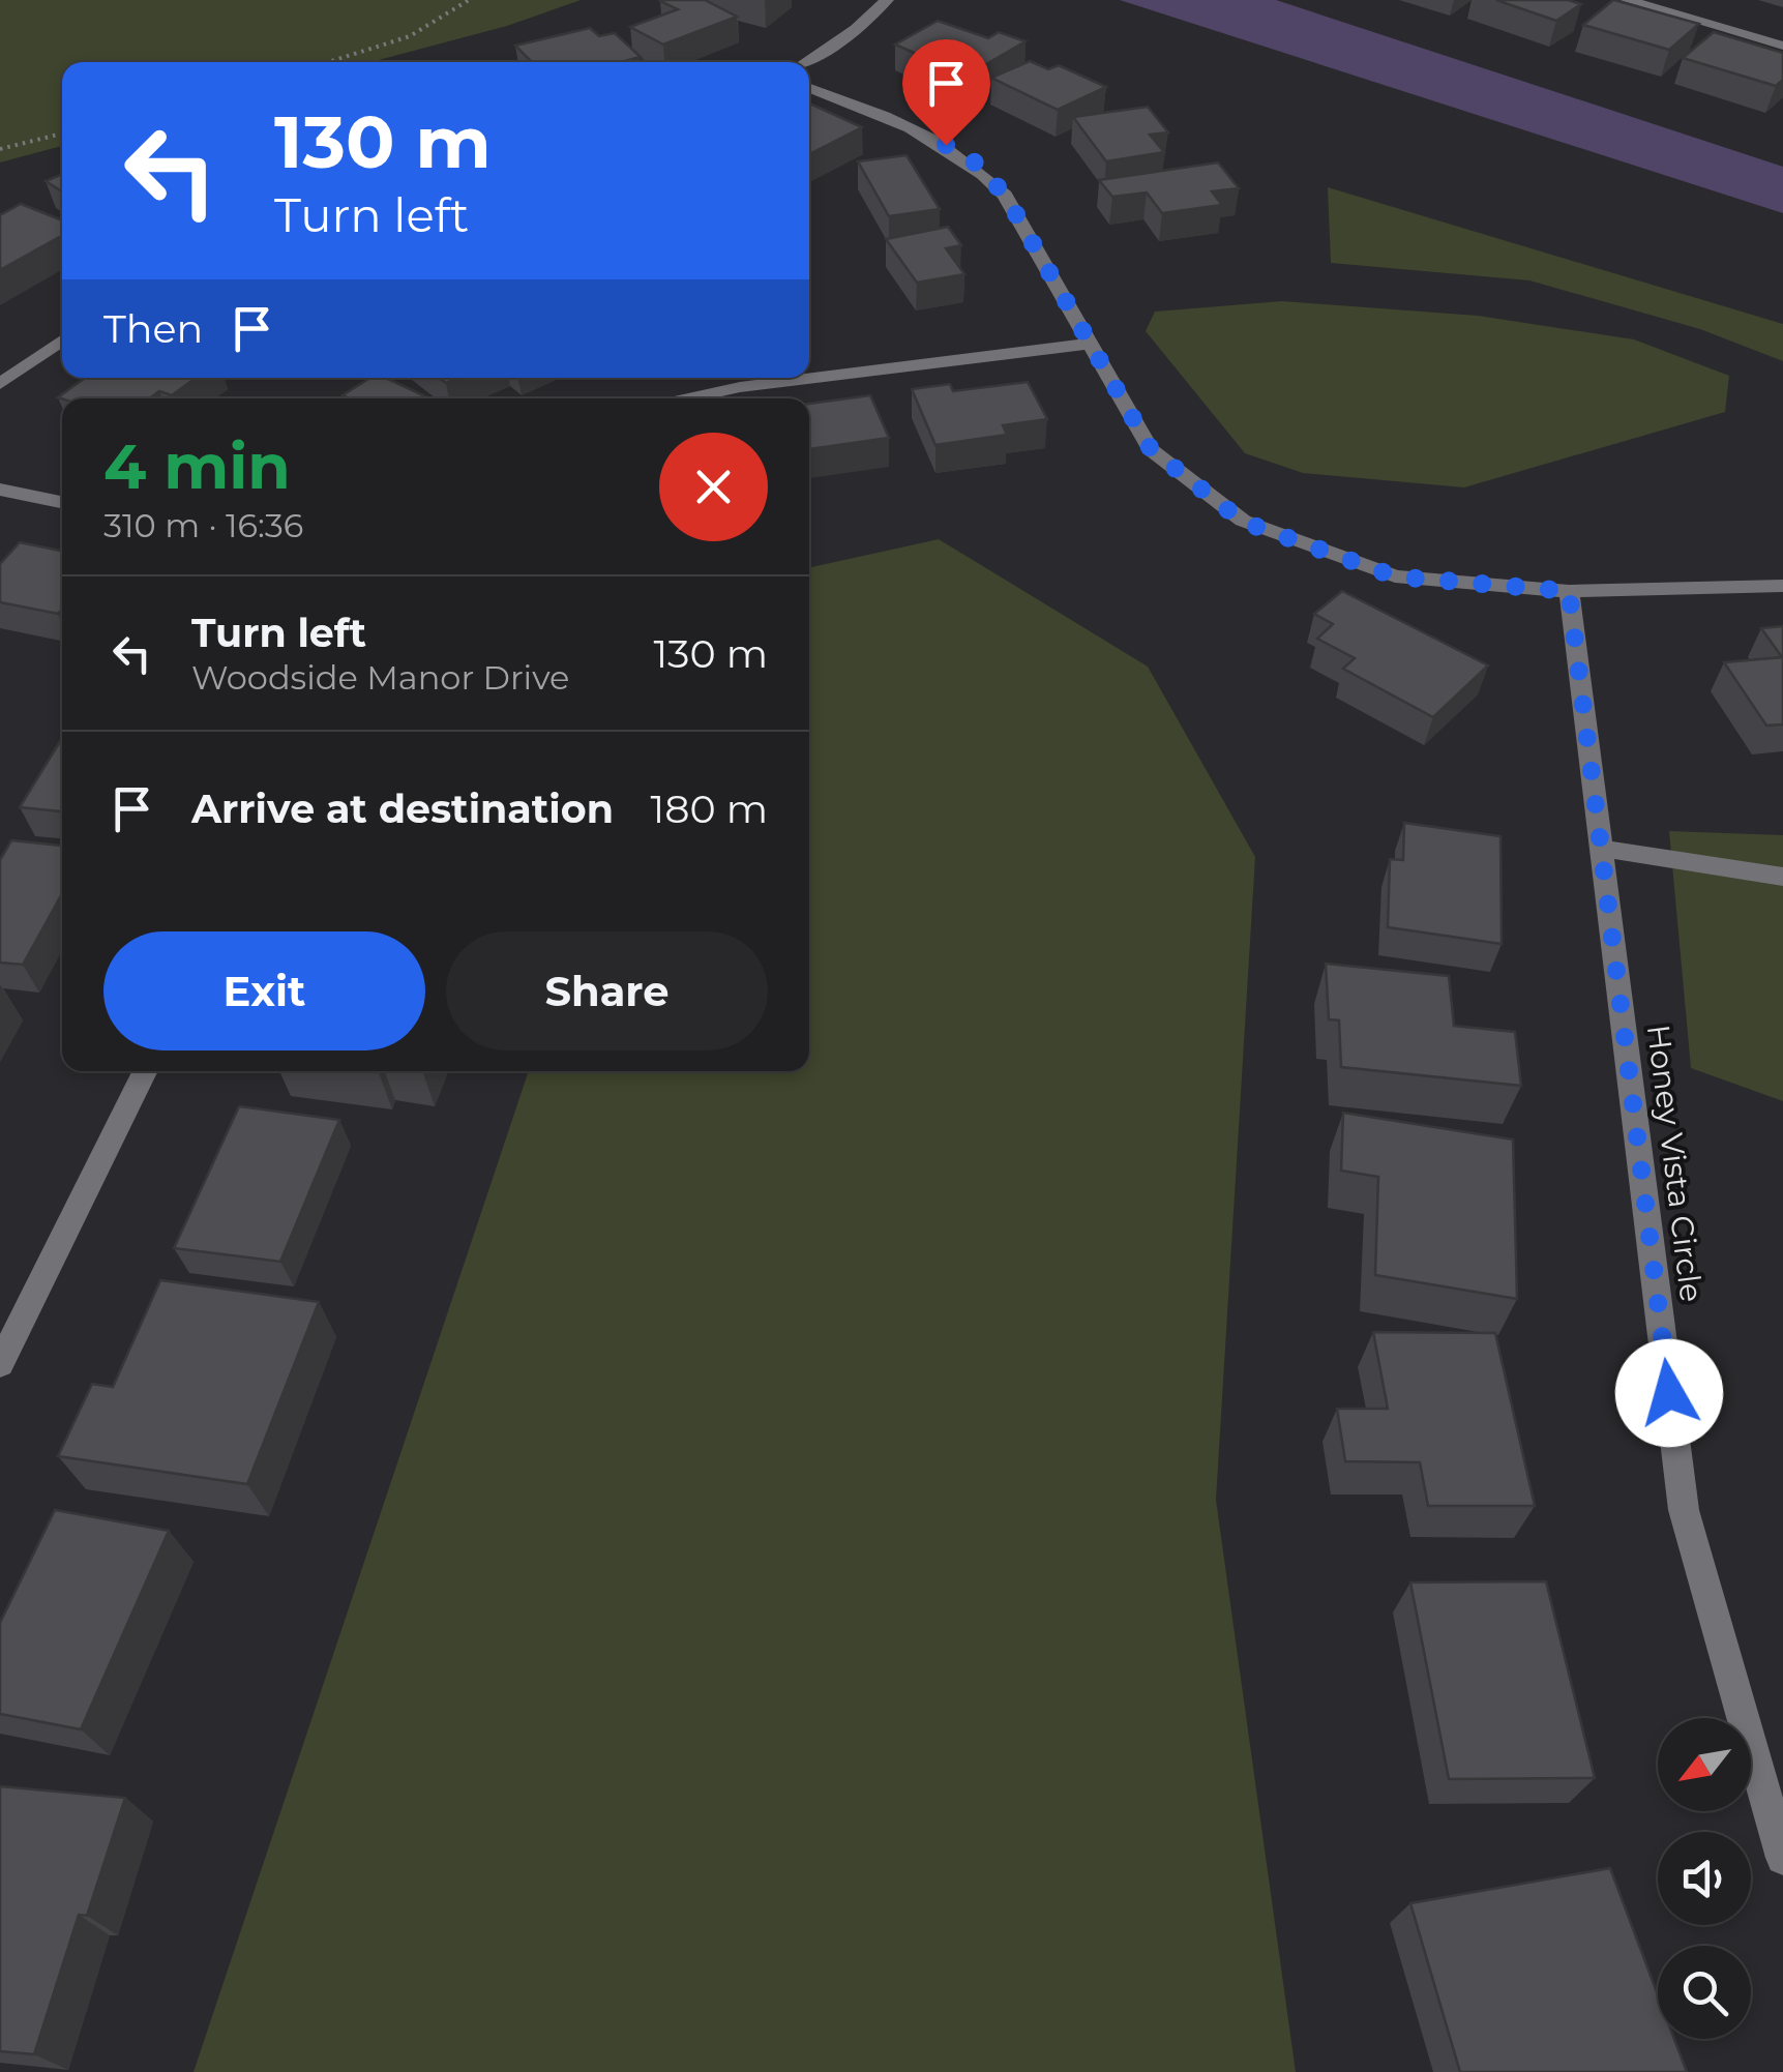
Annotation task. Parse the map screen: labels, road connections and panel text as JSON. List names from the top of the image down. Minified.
{"streets":{"street":["Honey Vista Circle"]},"north":"bottom left","page":{"turn":["130 m","Turn left"],"then":"Then","heading":["4 min","310 m · 16:36"],"list":[{"name":"Turn left","note":"Woodside Manor Drive","value":"130 m"},{"name":"Arrive at destination","value":"180 m"}],"buttons":["Exit","Share"]}}
